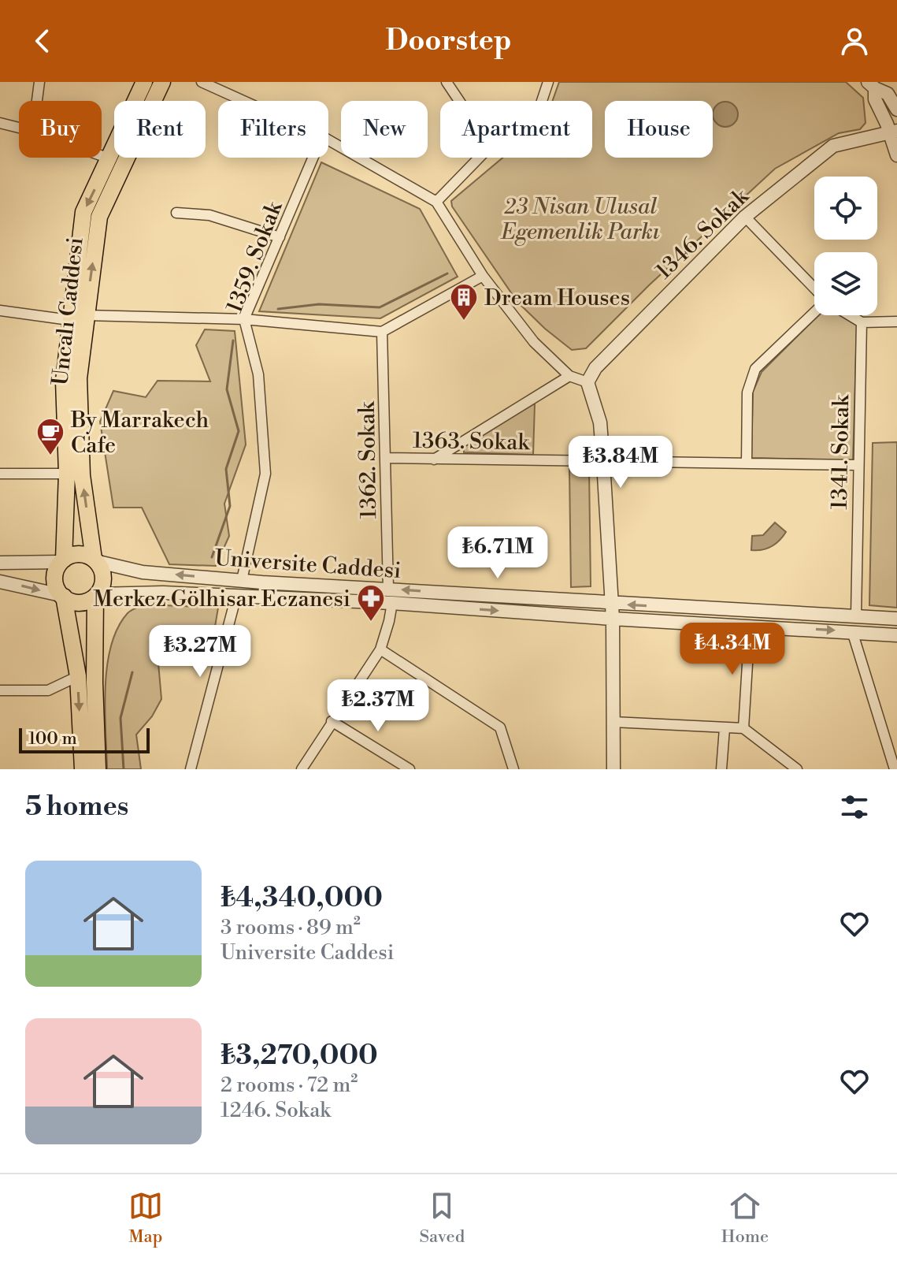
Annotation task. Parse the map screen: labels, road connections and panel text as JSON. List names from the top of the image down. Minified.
{"streets":{"main road":["Uncalı Caddesi"],"street":["1346. Sokak","1359. Sokak","1363. Sokak","1341. Sokak","1362. Sokak","Universite Caddesi"]},"crossings":[["1359. Sokak","Universite Caddesi"],["Uncalı Caddesi","Universite Caddesi"],["1363. Sokak","1341. Sokak"],["1363. Sokak","1362. Sokak"],["1341. Sokak","Universite Caddesi"],["1362. Sokak","Universite Caddesi"]],"parks":["23 Nisan Ulusal Egemenlik Parkı"],"places":{"building":["Dream Houses"],"cafe":["By Marrakech Cafe"],"pharmacy":["Merkez Gölhisar Eczanesi"]},"scale_bar":"100 m","page":{"header":"Doorstep","chip":["Buy","Rent","Filters","New","Apartment","House"],"price":["₺3.84M","₺6.71M","₺4.34M","₺3.27M","₺2.37M"],"scale":"100 m","heading":"5 homes","list":[{"name":"₺4,340,000","note":"3 rooms · 89 m² · Universite Caddesi"},{"name":"₺3,270,000","note":"2 rooms · 72 m² · 1246. Sokak"}],"tabs":["Map","Saved","Home"]}}
